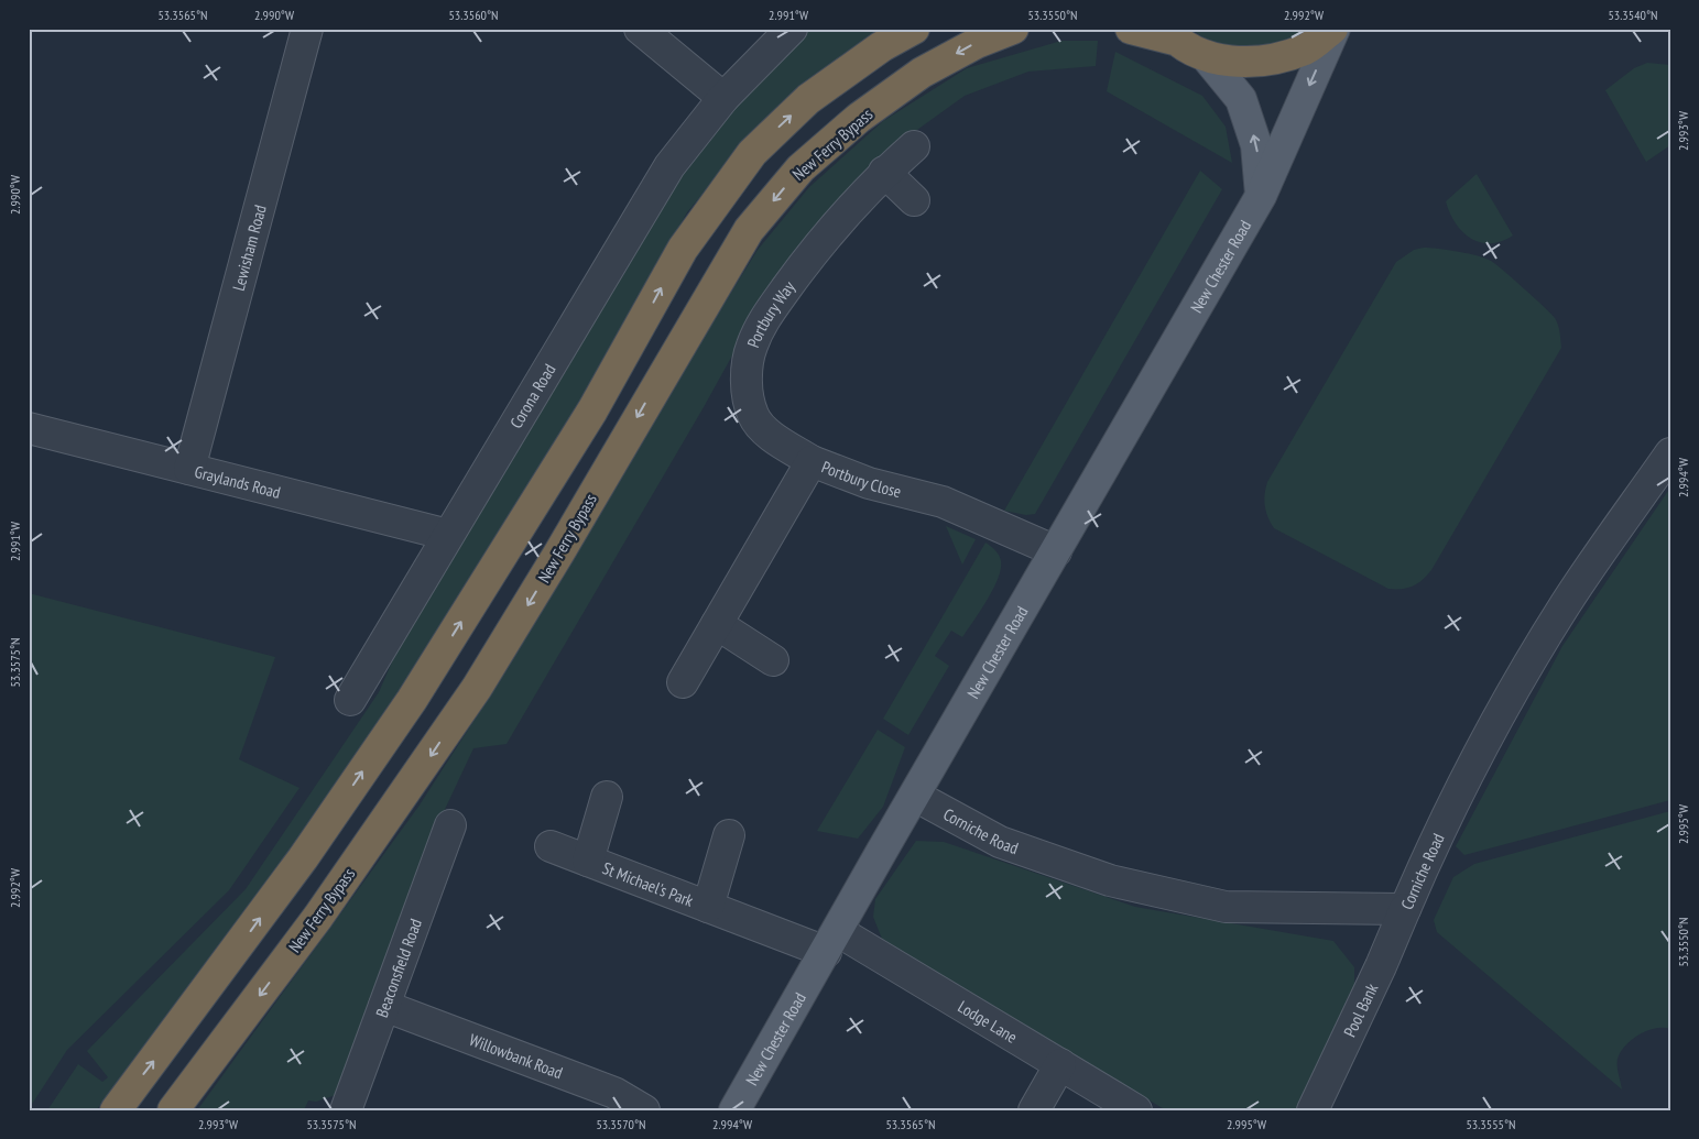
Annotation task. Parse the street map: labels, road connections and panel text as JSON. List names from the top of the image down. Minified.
{"streets":{"highway":["New Ferry Bypass"],"main road":["New Chester Road"],"street":["Lewisham Road","Portbury Way","Corona Road","Portbury Close","Graylands Road","Corniche Road","St Michael's Park","Beaconsfield Road","Pool Bank","Lodge Lane","Willowbank Road"]},"crossings":[["Lewisham Road","Graylands Road"],["New Chester Road","Portbury Close"],["New Chester Road","Corniche Road"],["New Chester Road","St Michael's Park"],["New Chester Road","Lodge Lane"],["Portbury Way","Portbury Close"],["Corona Road","Graylands Road"],["Corniche Road","Pool Bank"],["St Michael's Park","Lodge Lane"],["Beaconsfield Road","Willowbank Road"]],"coordinates":["53.3565°N","2.990°W","53.3560°N","2.991°W","53.3550°N","2.992°W","53.3540°N","2.993°W","2.994°W","53.3575°N","2.995°W","53.3570°N","53.3555°N"]}
